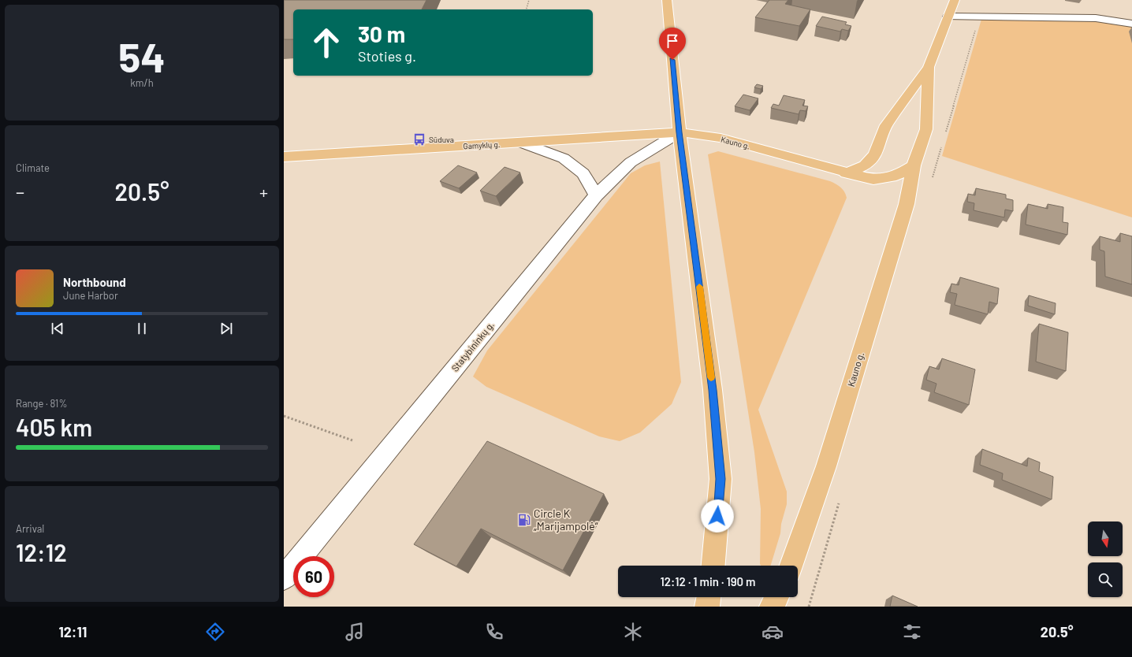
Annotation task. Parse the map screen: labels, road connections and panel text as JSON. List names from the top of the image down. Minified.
{"streets":{"main road":["Kauno g.","Gamyklų g."],"street":["Statybininkų g."]},"crossings":[["Kauno g.","Gamyklų g."],["Kauno g.","Statybininkų g."],["Gamyklų g.","Statybininkų g."]],"places":{"bus stop":["Sūduva"],"fuel station":["Circle K „Marijampolė“"]},"north":"bottom","page":{"tile":[["54","km/h"],"Climate",["Range · 81%","405 km"],["Arrival","12:12"]],"turn":["30 m","Stoties g."],"heat":["−","20.5°","+"],"song":["Northbound","June Harbor"],"limit":"60","trip":"12:12 · 1 min · 190 m","tabs":["12:11","20.5°"]}}
